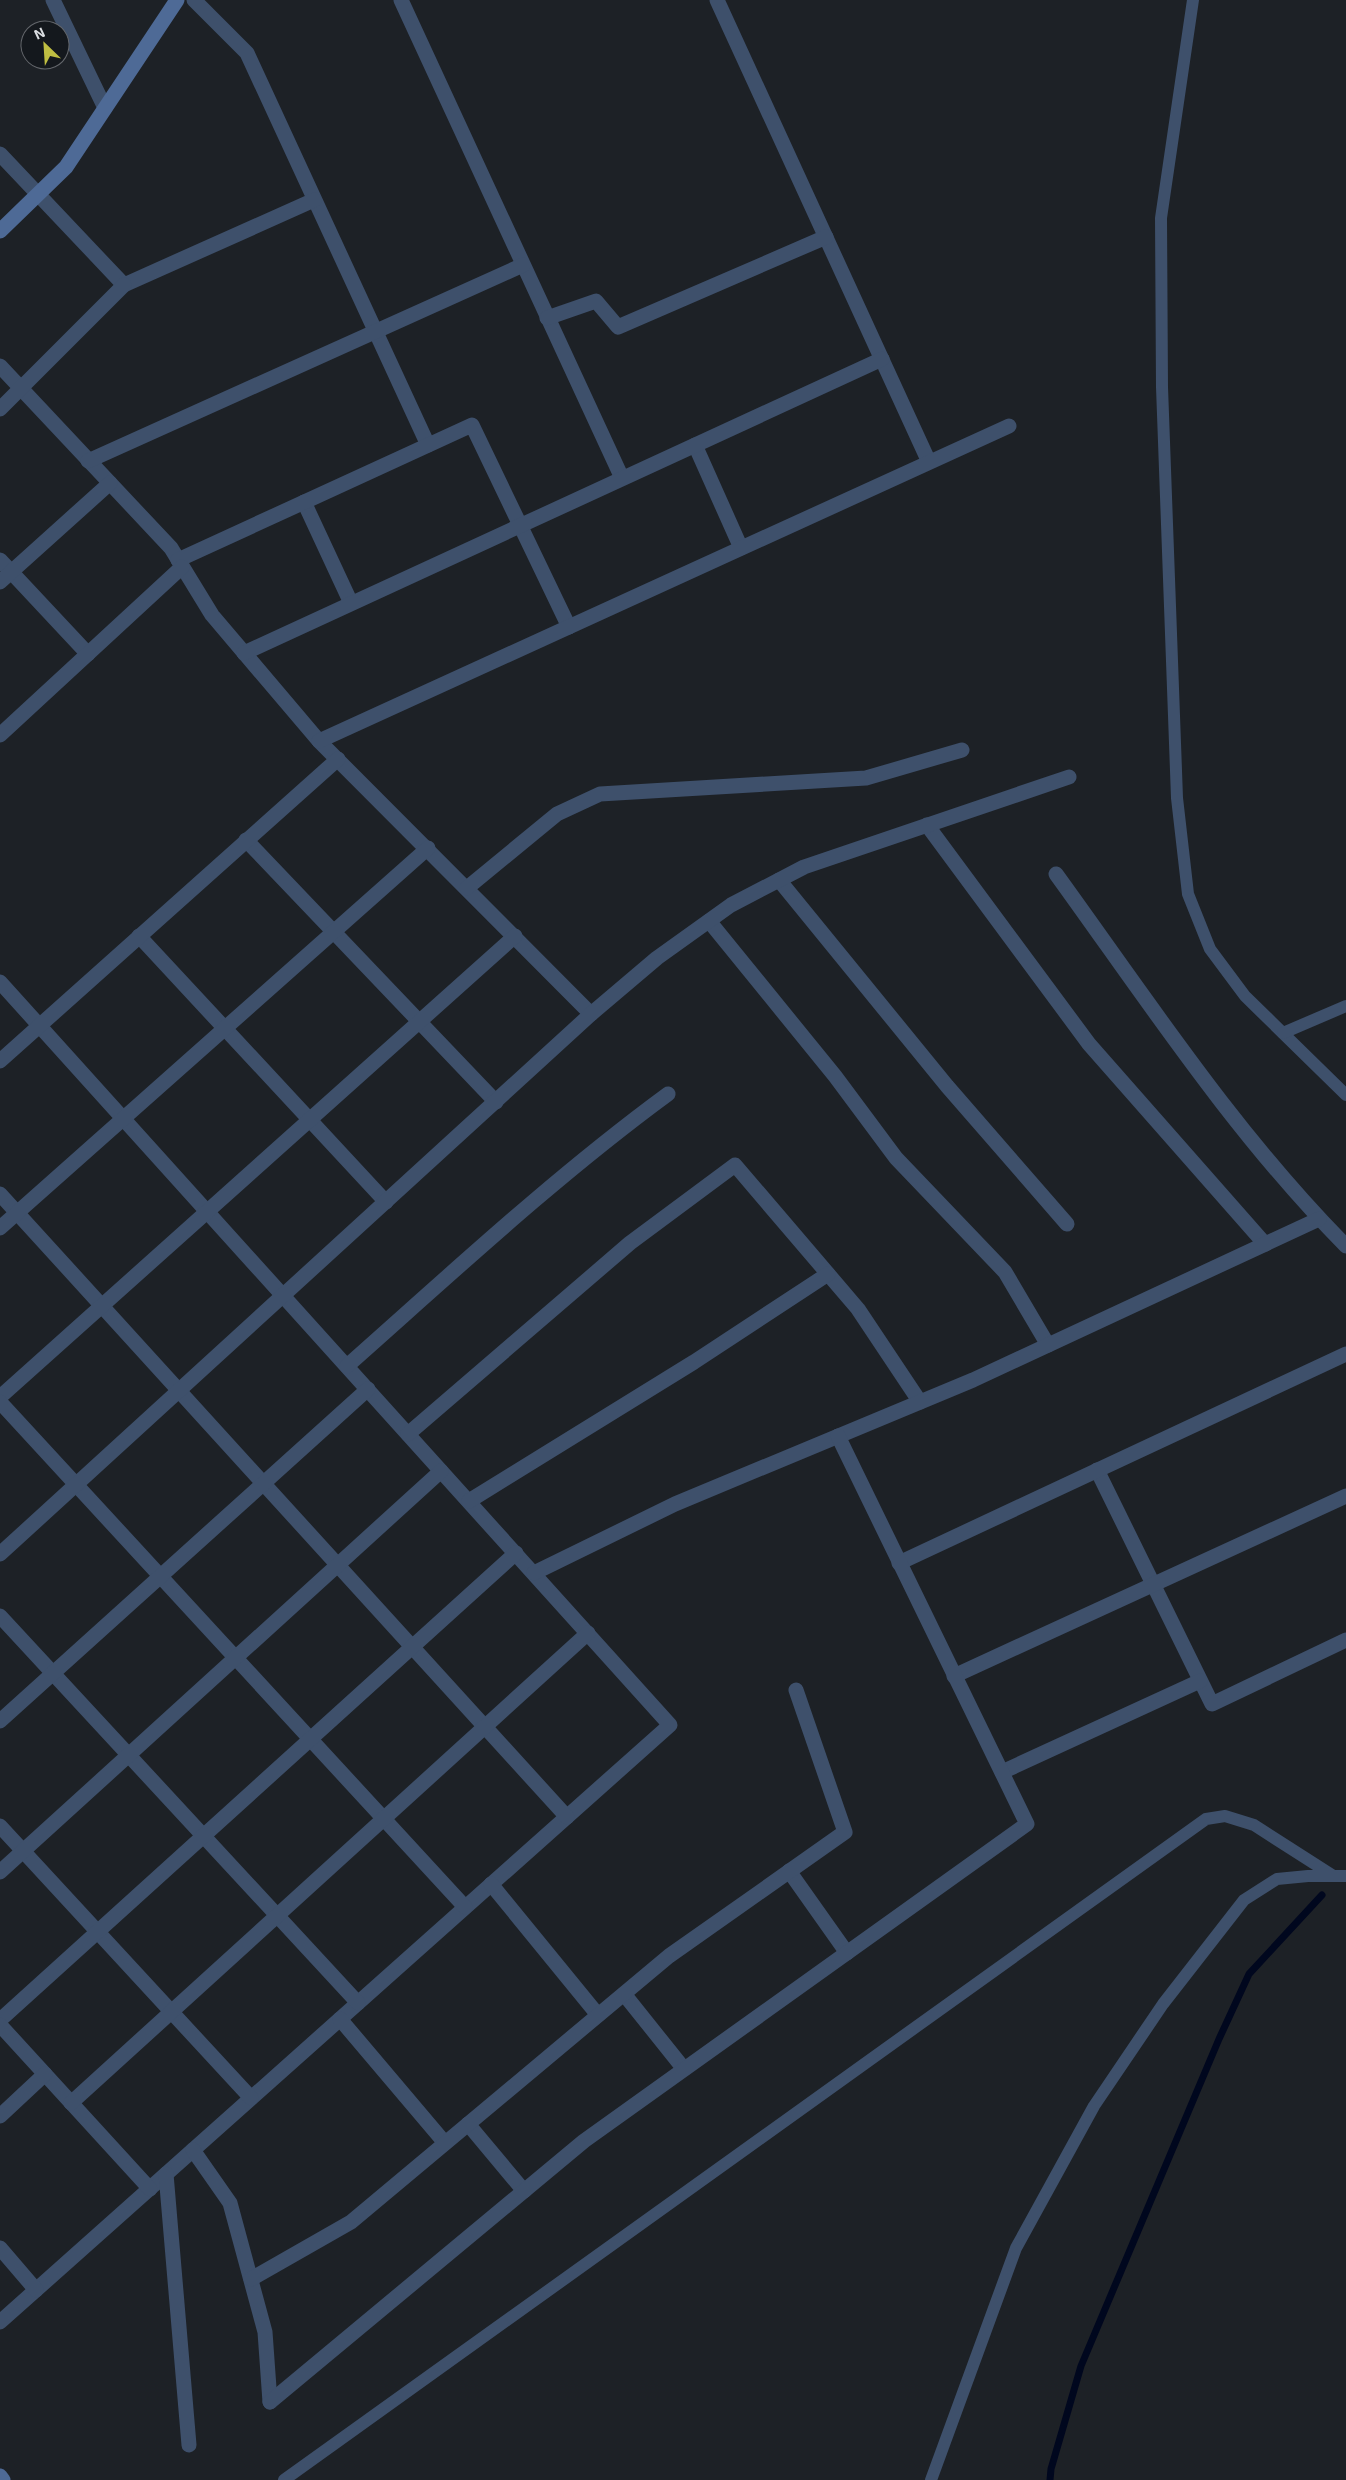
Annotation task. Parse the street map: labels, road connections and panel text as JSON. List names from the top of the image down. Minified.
{"north":"top left"}
